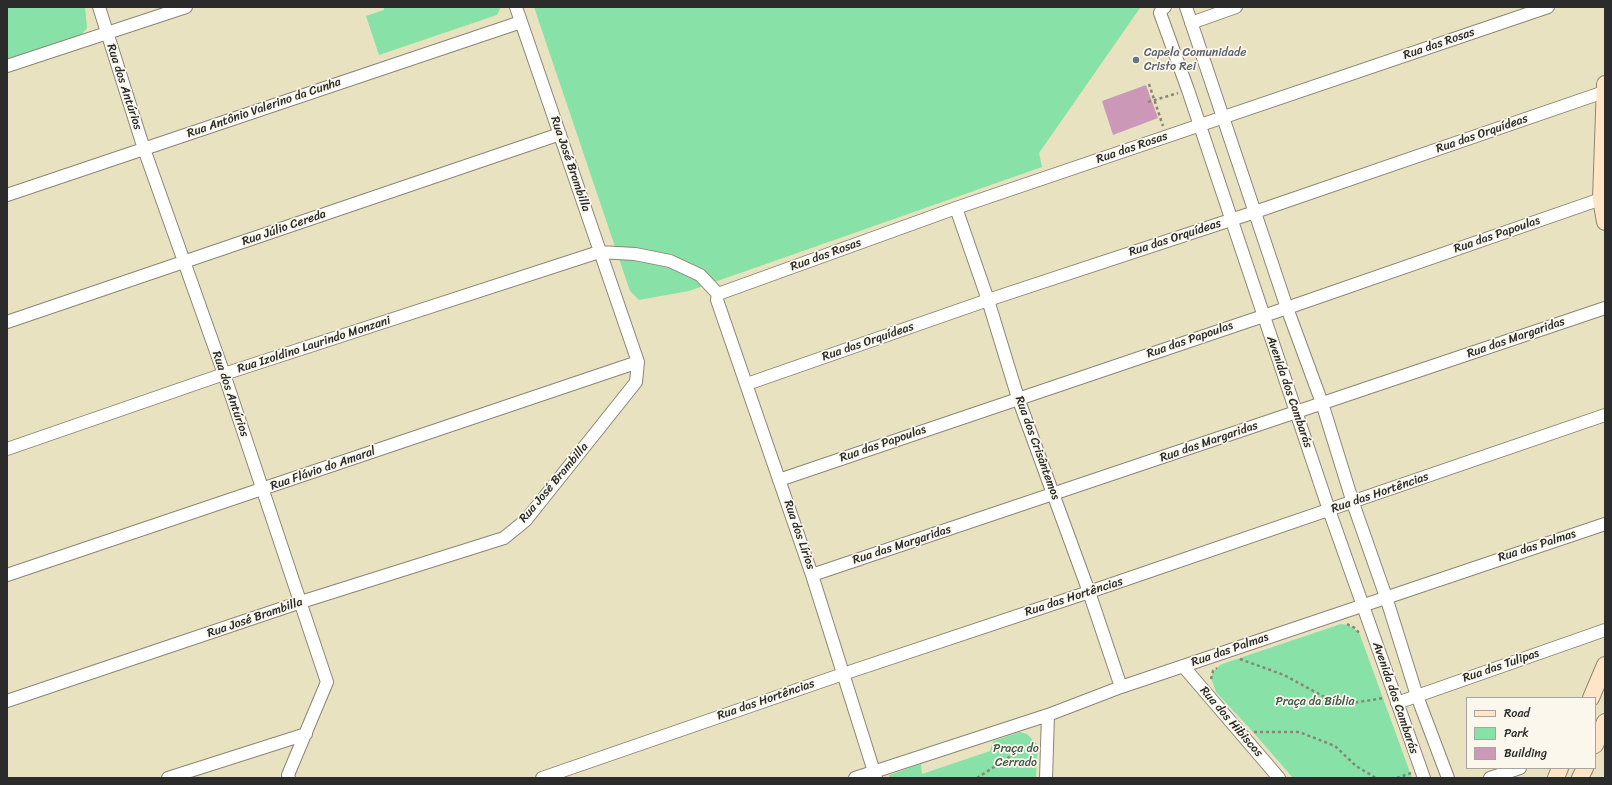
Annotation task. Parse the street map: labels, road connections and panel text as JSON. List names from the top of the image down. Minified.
{"streets":{"street":["Rua das Rosas","Rua dos Antúrios","Rua Antônio Valerino da Cunha","Rua das Orquídeas","Rua José Brambilla","Rua Júlio Cereda","Rua das Papoulas","Rua das Margaridas","Rua Izoldino Laurindo Monzani","Avenida dos Cambarás","Rua dos Crisântemos","Rua Flávio do Amaral","Rua das Hortências","Rua dos Lírios","Rua das Palmas","Rua das Tulipas","Rua dos Hibiscos"]},"crossings":[["Rua das Rosas","Avenida dos Cambarás"],["Rua das Rosas","Rua dos Crisântemos"],["Rua das Rosas","Rua dos Lírios"],["Rua dos Antúrios","Rua Antônio Valerino da Cunha"],["Rua dos Antúrios","Rua José Brambilla"],["Rua dos Antúrios","Rua Júlio Cereda"],["Rua dos Antúrios","Rua Izoldino Laurindo Monzani"],["Rua dos Antúrios","Rua Flávio do Amaral"],["Rua Antônio Valerino da Cunha","Rua José Brambilla"],["Rua das Orquídeas","Avenida dos Cambarás"],["Rua das Orquídeas","Rua dos Crisântemos"],["Rua das Orquídeas","Rua dos Lírios"],["Rua José Brambilla","Rua Júlio Cereda"],["Rua José Brambilla","Rua Izoldino Laurindo Monzani"],["Rua José Brambilla","Rua Flávio do Amaral"],["Rua das Papoulas","Avenida dos Cambarás"],["Rua das Papoulas","Rua dos Crisântemos"],["Rua das Papoulas","Rua dos Lírios"],["Rua das Margaridas","Avenida dos Cambarás"],["Rua das Margaridas","Rua dos Crisântemos"],["Rua das Margaridas","Rua dos Lírios"],["Avenida dos Cambarás","Rua das Hortências"],["Avenida dos Cambarás","Rua das Palmas"],["Avenida dos Cambarás","Rua das Tulipas"],["Rua dos Crisântemos","Rua das Hortências"],["Rua dos Crisântemos","Rua das Palmas"],["Rua das Hortências","Rua dos Lírios"],["Rua dos Lírios","Rua das Palmas"],["Rua das Palmas","Rua dos Hibiscos"]],"parks":["Praça da Bíblia","Praça do Cerrado"],"places":["Capela Comunidade Cristo Rei"],"legend":["Road","Park","Building"]}
